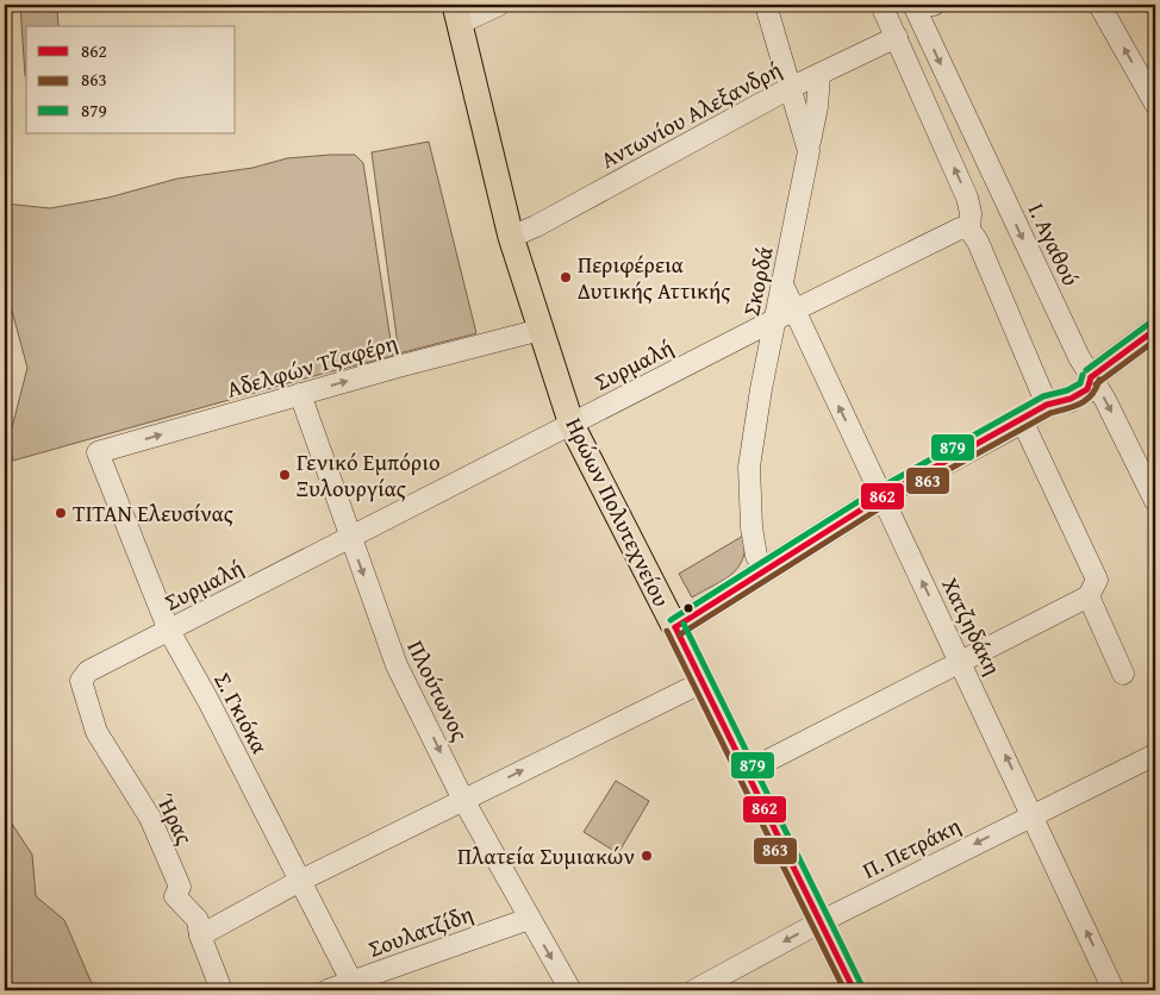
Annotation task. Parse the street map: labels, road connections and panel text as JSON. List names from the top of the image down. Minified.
{"streets":{"main road":["Ηρώων Πολυτεχνείου"],"street":["Αντωνίου Αλεξανδρή","Ι. Αγαθού","Σκορδά","Συρμαλή","Αδελφών Τζαφέρη","Χατζηδάκη","Πλούτωνος","Σ. Γκιόκα","Ήρας","Π. Πετράκη","Σουλατζίδη"]},"crossings":[["Αντωνίου Αλεξανδρή","Σκορδά"],["Αντωνίου Αλεξανδρή","Ηρώων Πολυτεχνείου"],["Σκορδά","Συρμαλή"],["Σκορδά","Χατζηδάκη"],["Συρμαλή","Ηρώων Πολυτεχνείου"],["Συρμαλή","Χατζηδάκη"],["Συρμαλή","Πλούτωνος"],["Συρμαλή","Σ. Γκιόκα"],["Συρμαλή","Ήρας"],["Αδελφών Τζαφέρη","Ηρώων Πολυτεχνείου"],["Αδελφών Τζαφέρη","Πλούτωνος"],["Αδελφών Τζαφέρη","Σ. Γκιόκα"],["Ηρώων Πολυτεχνείου","Π. Πετράκη"],["Χατζηδάκη","Π. Πετράκη"],["Πλούτωνος","Σουλατζίδη"],["Σ. Γκιόκα","Σουλατζίδη"]],"one_way":["Αδελφών Τζαφέρη","Πλούτωνος"],"places":["Περιφέρεια Δυτικής Αττικής","Γενικό Εμπόριο Ξυλουργίας","TITAN Ελευσίνας","Πλατεία Συμιακών"],"lines":["transit line 879","transit line 862","transit line 863"],"legend":["862","863","879"]}
